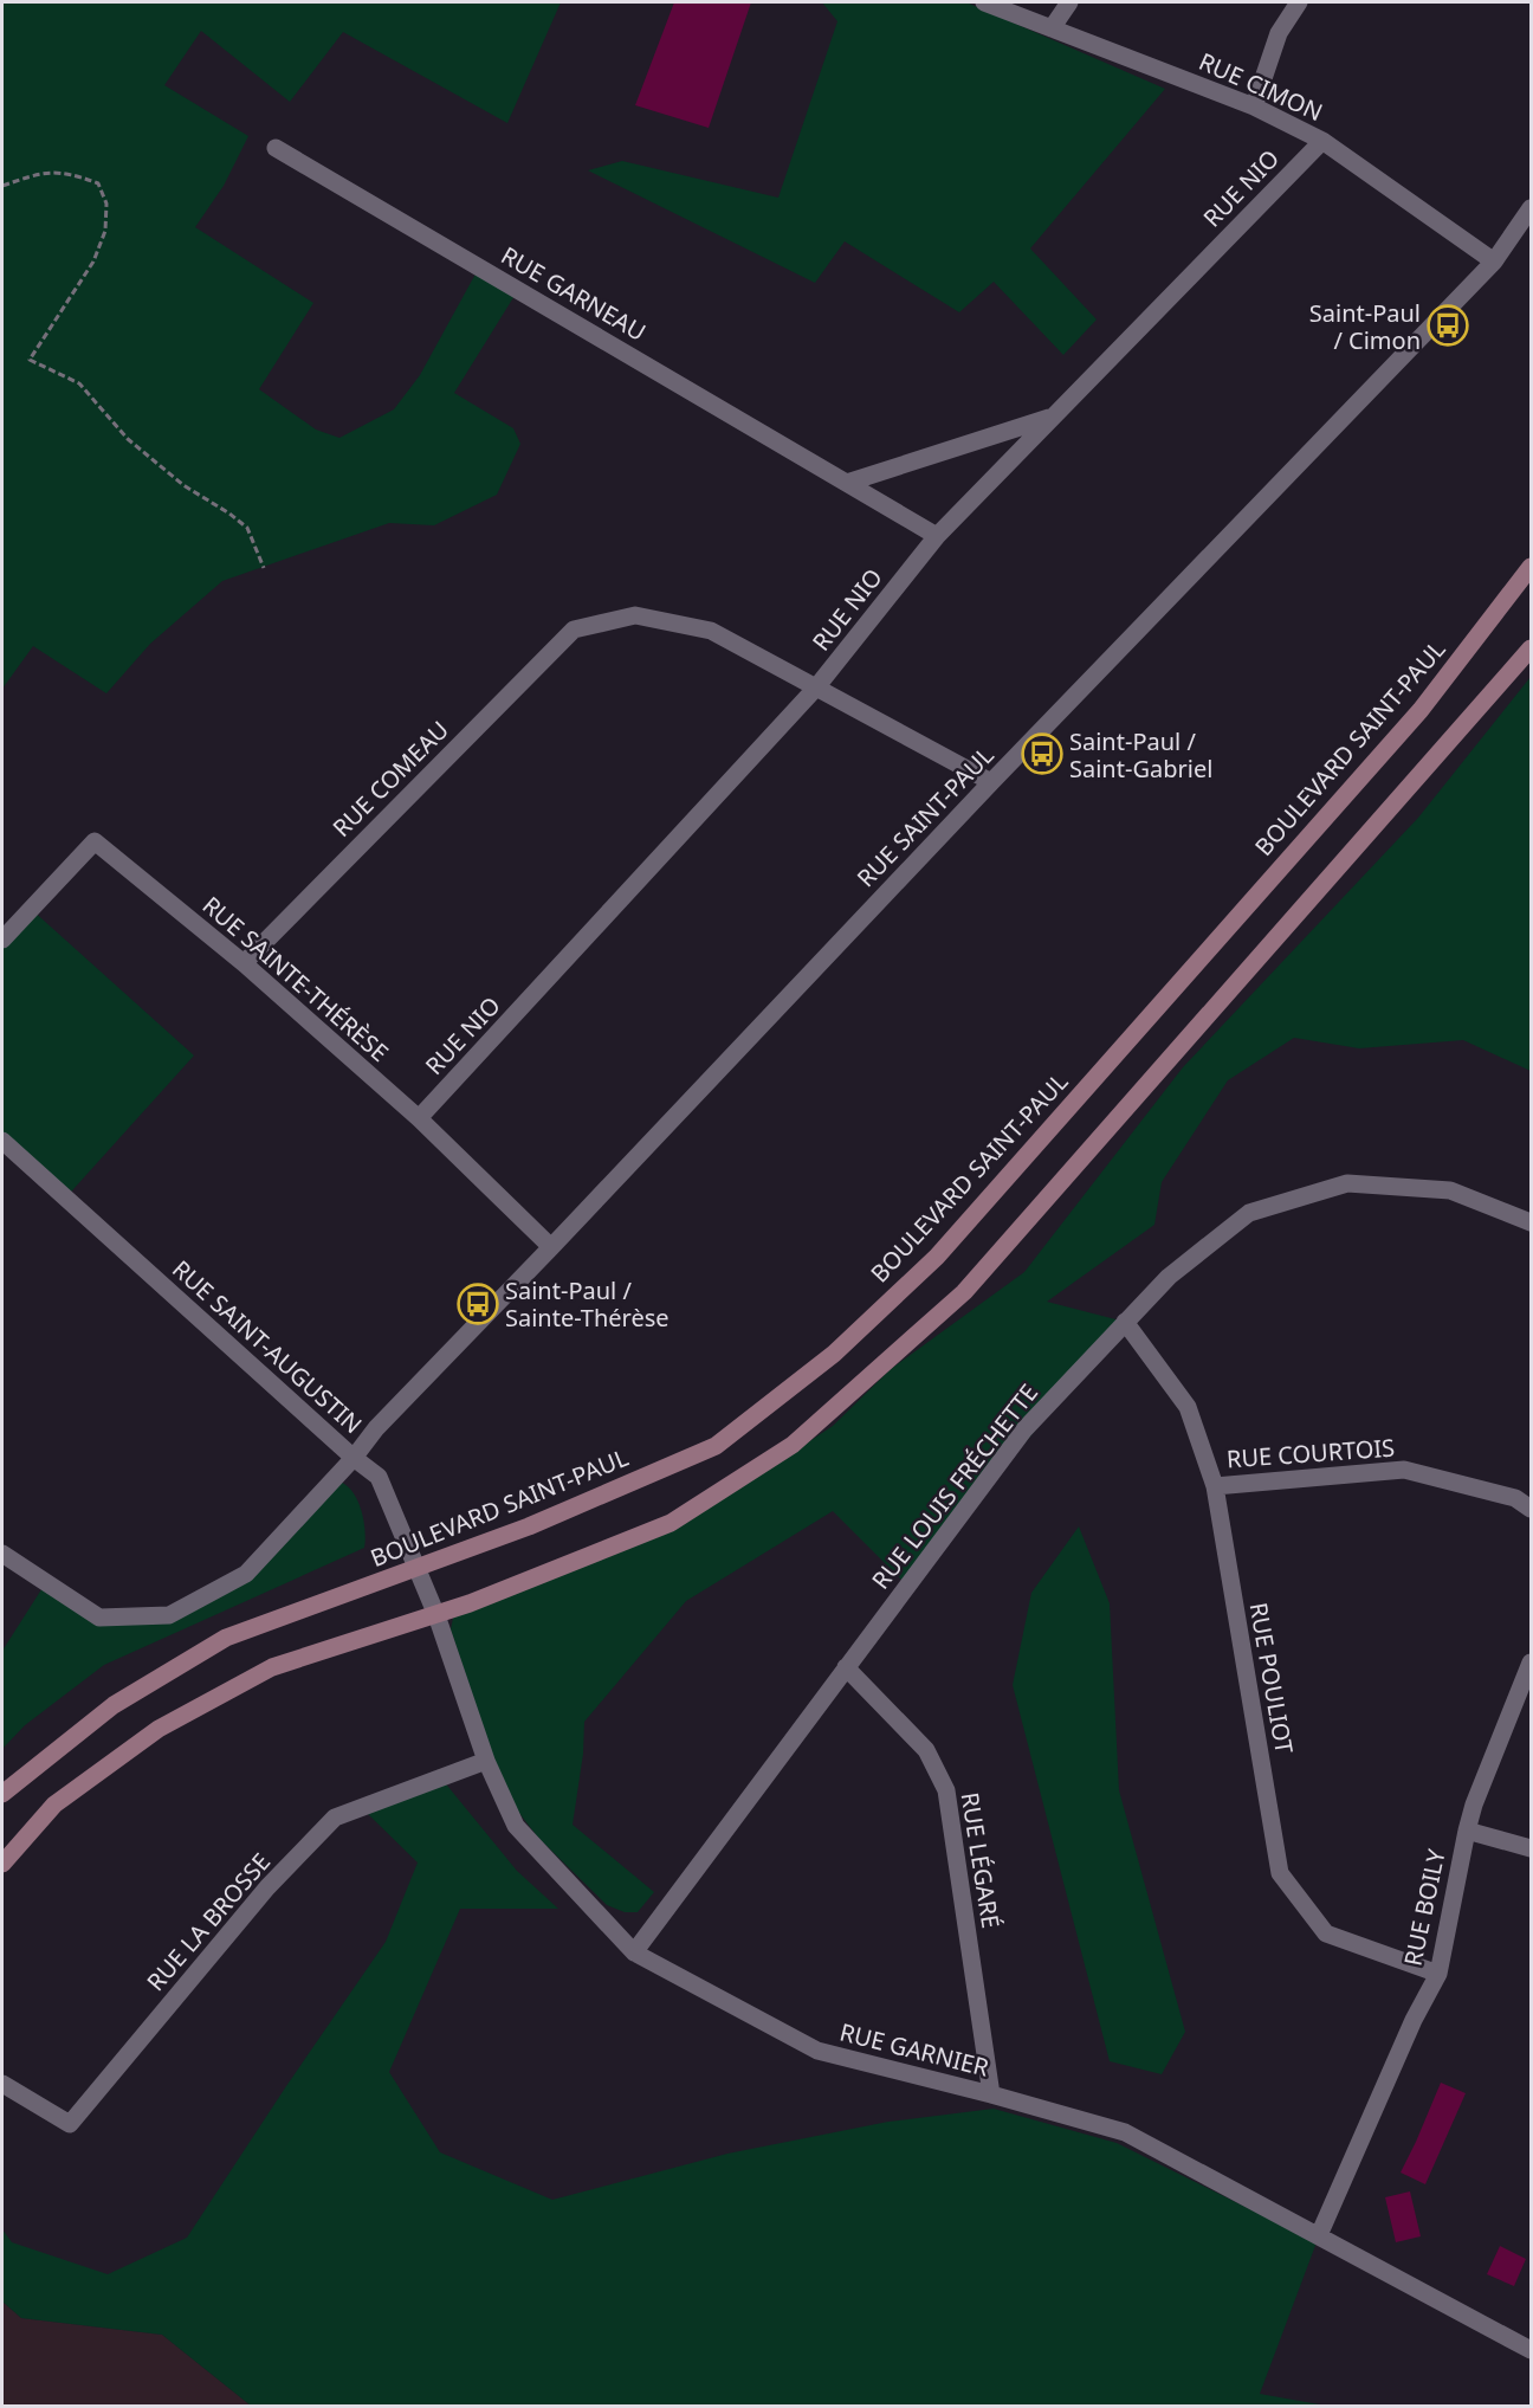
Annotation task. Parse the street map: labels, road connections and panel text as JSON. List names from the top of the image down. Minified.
{"streets":{"main road":["BOULEVARD SAINT-PAUL"],"street":["RUE CIMON","RUE NIO","RUE GARNEAU","RUE COMEAU","RUE SAINT-PAUL","RUE SAINTE-THÉRÈSE","RUE SAINT-AUGUSTIN","RUE COURTOIS","RUE LOUIS FRÉCHETTE","RUE POULIOT","RUE LÉGARÉ","RUE BOILY","RUE LA BROSSE","RUE GARNIER"]},"crossings":[["RUE CIMON","RUE NIO"],["RUE CIMON","RUE SAINT-PAUL"],["RUE NIO","RUE GARNEAU"],["RUE NIO","RUE COMEAU"],["RUE NIO","RUE SAINTE-THÉRÈSE"],["BOULEVARD SAINT-PAUL","RUE SAINT-AUGUSTIN"],["RUE COMEAU","RUE SAINTE-THÉRÈSE"],["RUE SAINT-PAUL","RUE SAINTE-THÉRÈSE"],["RUE SAINT-PAUL","RUE SAINT-AUGUSTIN"],["RUE SAINT-AUGUSTIN","RUE GARNIER"],["RUE COURTOIS","RUE POULIOT"],["RUE LOUIS FRÉCHETTE","RUE POULIOT"],["RUE LOUIS FRÉCHETTE","RUE LÉGARÉ"],["RUE LOUIS FRÉCHETTE","RUE GARNIER"],["RUE POULIOT","RUE BOILY"],["RUE LÉGARÉ","RUE GARNIER"],["RUE BOILY","RUE GARNIER"],["RUE LA BROSSE","RUE GARNIER"]],"places":{"bus stop":["Saint-Paul / Cimon","Saint-Paul / Saint-Gabriel","Saint-Paul / Sainte-Thérèse"]}}
